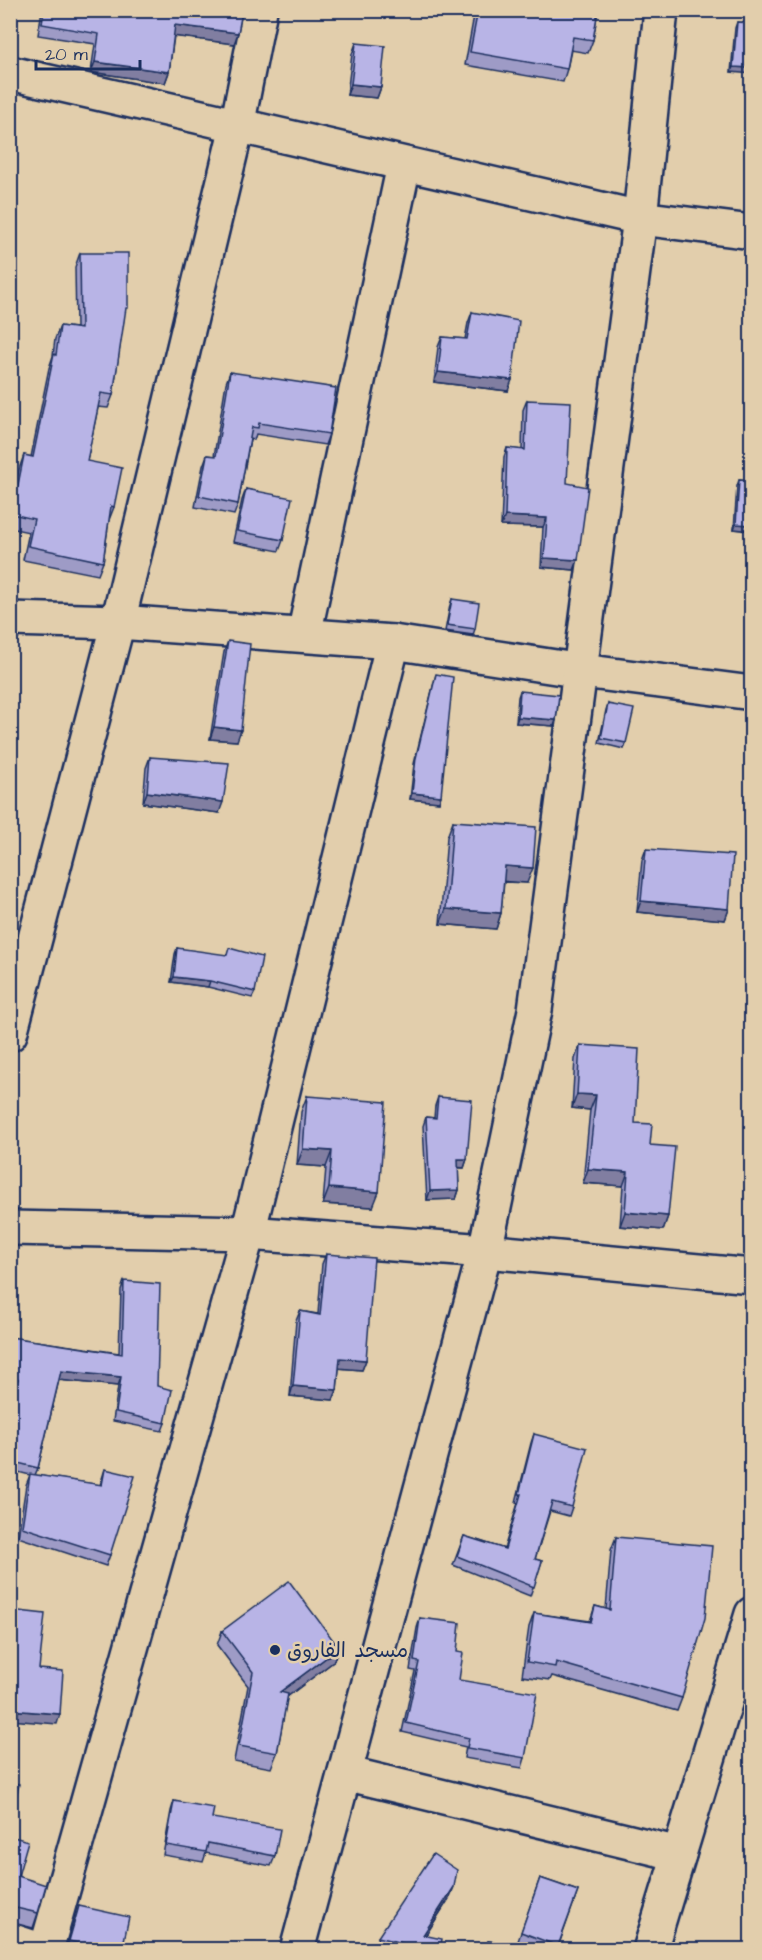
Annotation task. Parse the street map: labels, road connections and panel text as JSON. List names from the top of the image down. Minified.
{"places":["مسجد الفاروق"],"scale_bar":"20 m"}
